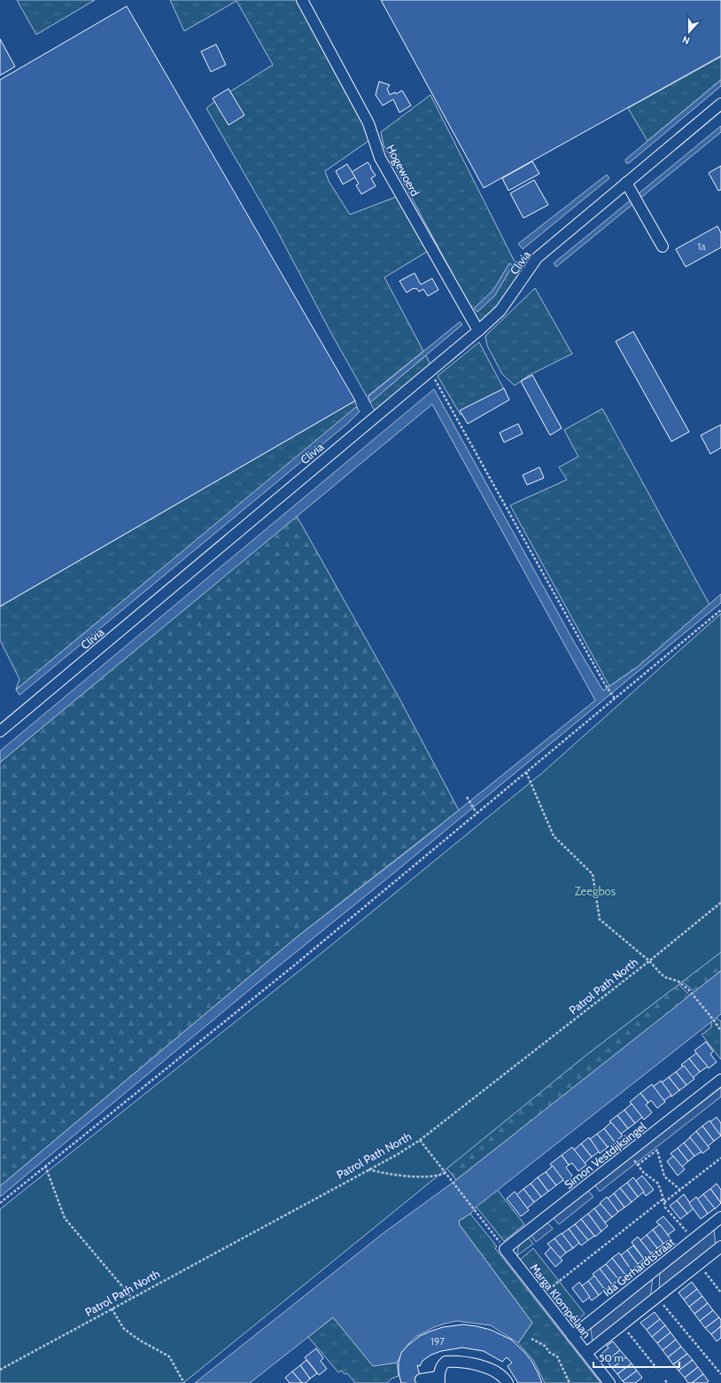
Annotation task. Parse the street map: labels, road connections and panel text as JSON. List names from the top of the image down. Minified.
{"streets":{"street":["Hogewoerd","Clivia","Simon Vestdijksingel","Ida Gerhardtstraat","Marga Klompélaan"],"path":["Patrol Path North"]},"crossings":[["Hogewoerd","Clivia"],["Simon Vestdijksingel","Marga Klompélaan"],["Ida Gerhardtstraat","Marga Klompélaan"]],"parks":["Zeegbos"],"house_numbers":["1a","197"],"scale_bar":"50 m","north":"bottom"}
